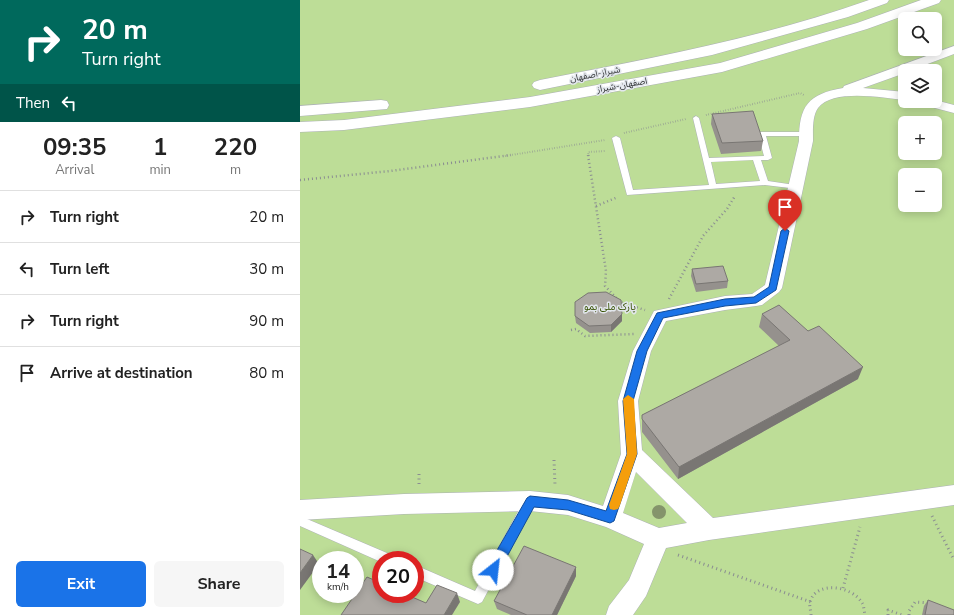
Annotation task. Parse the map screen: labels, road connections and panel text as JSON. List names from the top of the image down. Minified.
{"streets":{"highway":["شیراز-اصفهان","اصفهان-شیراز"]},"parks":["پارک ملی بمو"],"page":{"turn":["20 m","Turn right"],"map_buttons":["+","−"],"then":"Then","eta":["09:35","Arrival","1","min","220","m"],"list":[{"name":"Turn right","value":"20 m"},{"name":"Turn left","value":"30 m"},{"name":"Turn right","value":"90 m"},{"name":"Arrive at destination","value":"80 m"}],"speed":"14 km/h","limit":"20","buttons":["Exit","Share"]}}
